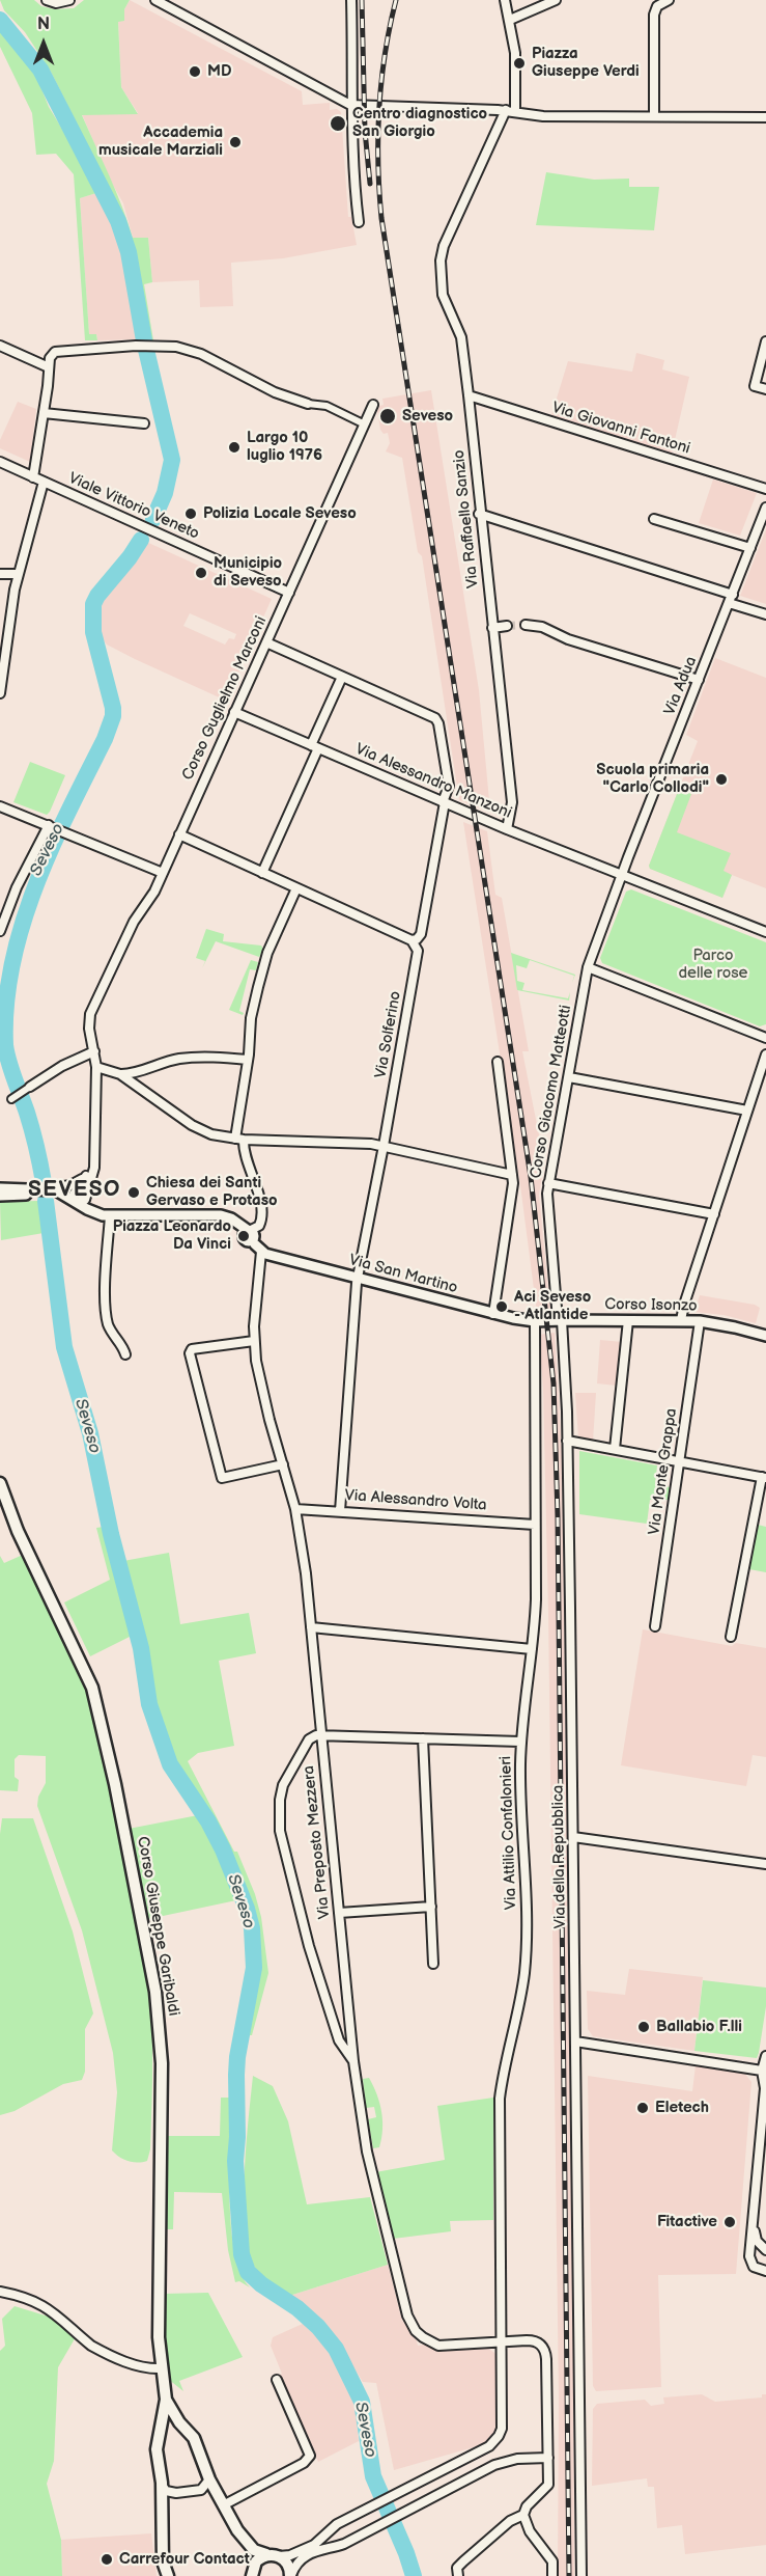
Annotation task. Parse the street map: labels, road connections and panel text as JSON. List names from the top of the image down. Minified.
{"streets":{"main road":["Corso Giuseppe Garibaldi"],"street":["Via Giovanni Fantoni","Viale Vittorio Veneto","Via Raffaello Sanzio","Via Adua","Corso Guglielmo Marconi","Via Alessandro Manzoni","Via Solferino","Corso Giacomo Matteotti","Via San Martino","Corso Isonzo","Via Monte Grappa","Via Alessandro Volta","Via Attilio Confalonieri","Via Preposto Mezzera","Via della Repubblica"]},"crossings":[["Via Giovanni Fantoni","Via Raffaello Sanzio"],["Viale Vittorio Veneto","Corso Guglielmo Marconi"],["Via Raffaello Sanzio","Via Alessandro Manzoni"],["Via Adua","Via Alessandro Manzoni"],["Via Adua","Corso Giacomo Matteotti"],["Corso Guglielmo Marconi","Via Alessandro Manzoni"],["Via Alessandro Manzoni","Corso Giacomo Matteotti"],["Via Solferino","Via San Martino"],["Via Solferino","Via Alessandro Volta"],["Corso Giacomo Matteotti","Corso Isonzo"],["Corso Giacomo Matteotti","Via della Repubblica"],["Via San Martino","Corso Isonzo"],["Via San Martino","Via Attilio Confalonieri"],["Via San Martino","Via Preposto Mezzera"],["Corso Isonzo","Via Monte Grappa"],["Corso Isonzo","Via Attilio Confalonieri"],["Corso Isonzo","Via della Repubblica"],["Via Alessandro Volta","Via Attilio Confalonieri"],["Via Alessandro Volta","Via Preposto Mezzera"],["Via Attilio Confalonieri","Via Preposto Mezzera"]],"districts":["SEVESO"],"water":["Seveso"],"parks":["Parco delle rose"],"places":["Piazza Giuseppe Verdi","MD","Centro diagnostico San Giorgio","Accademia musicale Marziali","Seveso","Largo 10 luglio 1976","Polizia Locale Seveso","Municipio di Seveso","Scuola primaria \"Carlo Collodi\"","Chiesa dei Santi Gervaso e Protaso","Piazza Leonardo Da Vinci","Aci Seveso - Atlantide","Ballabio F.lli","Eletech","Fitactive","Carrefour Contact"],"north":"top"}
